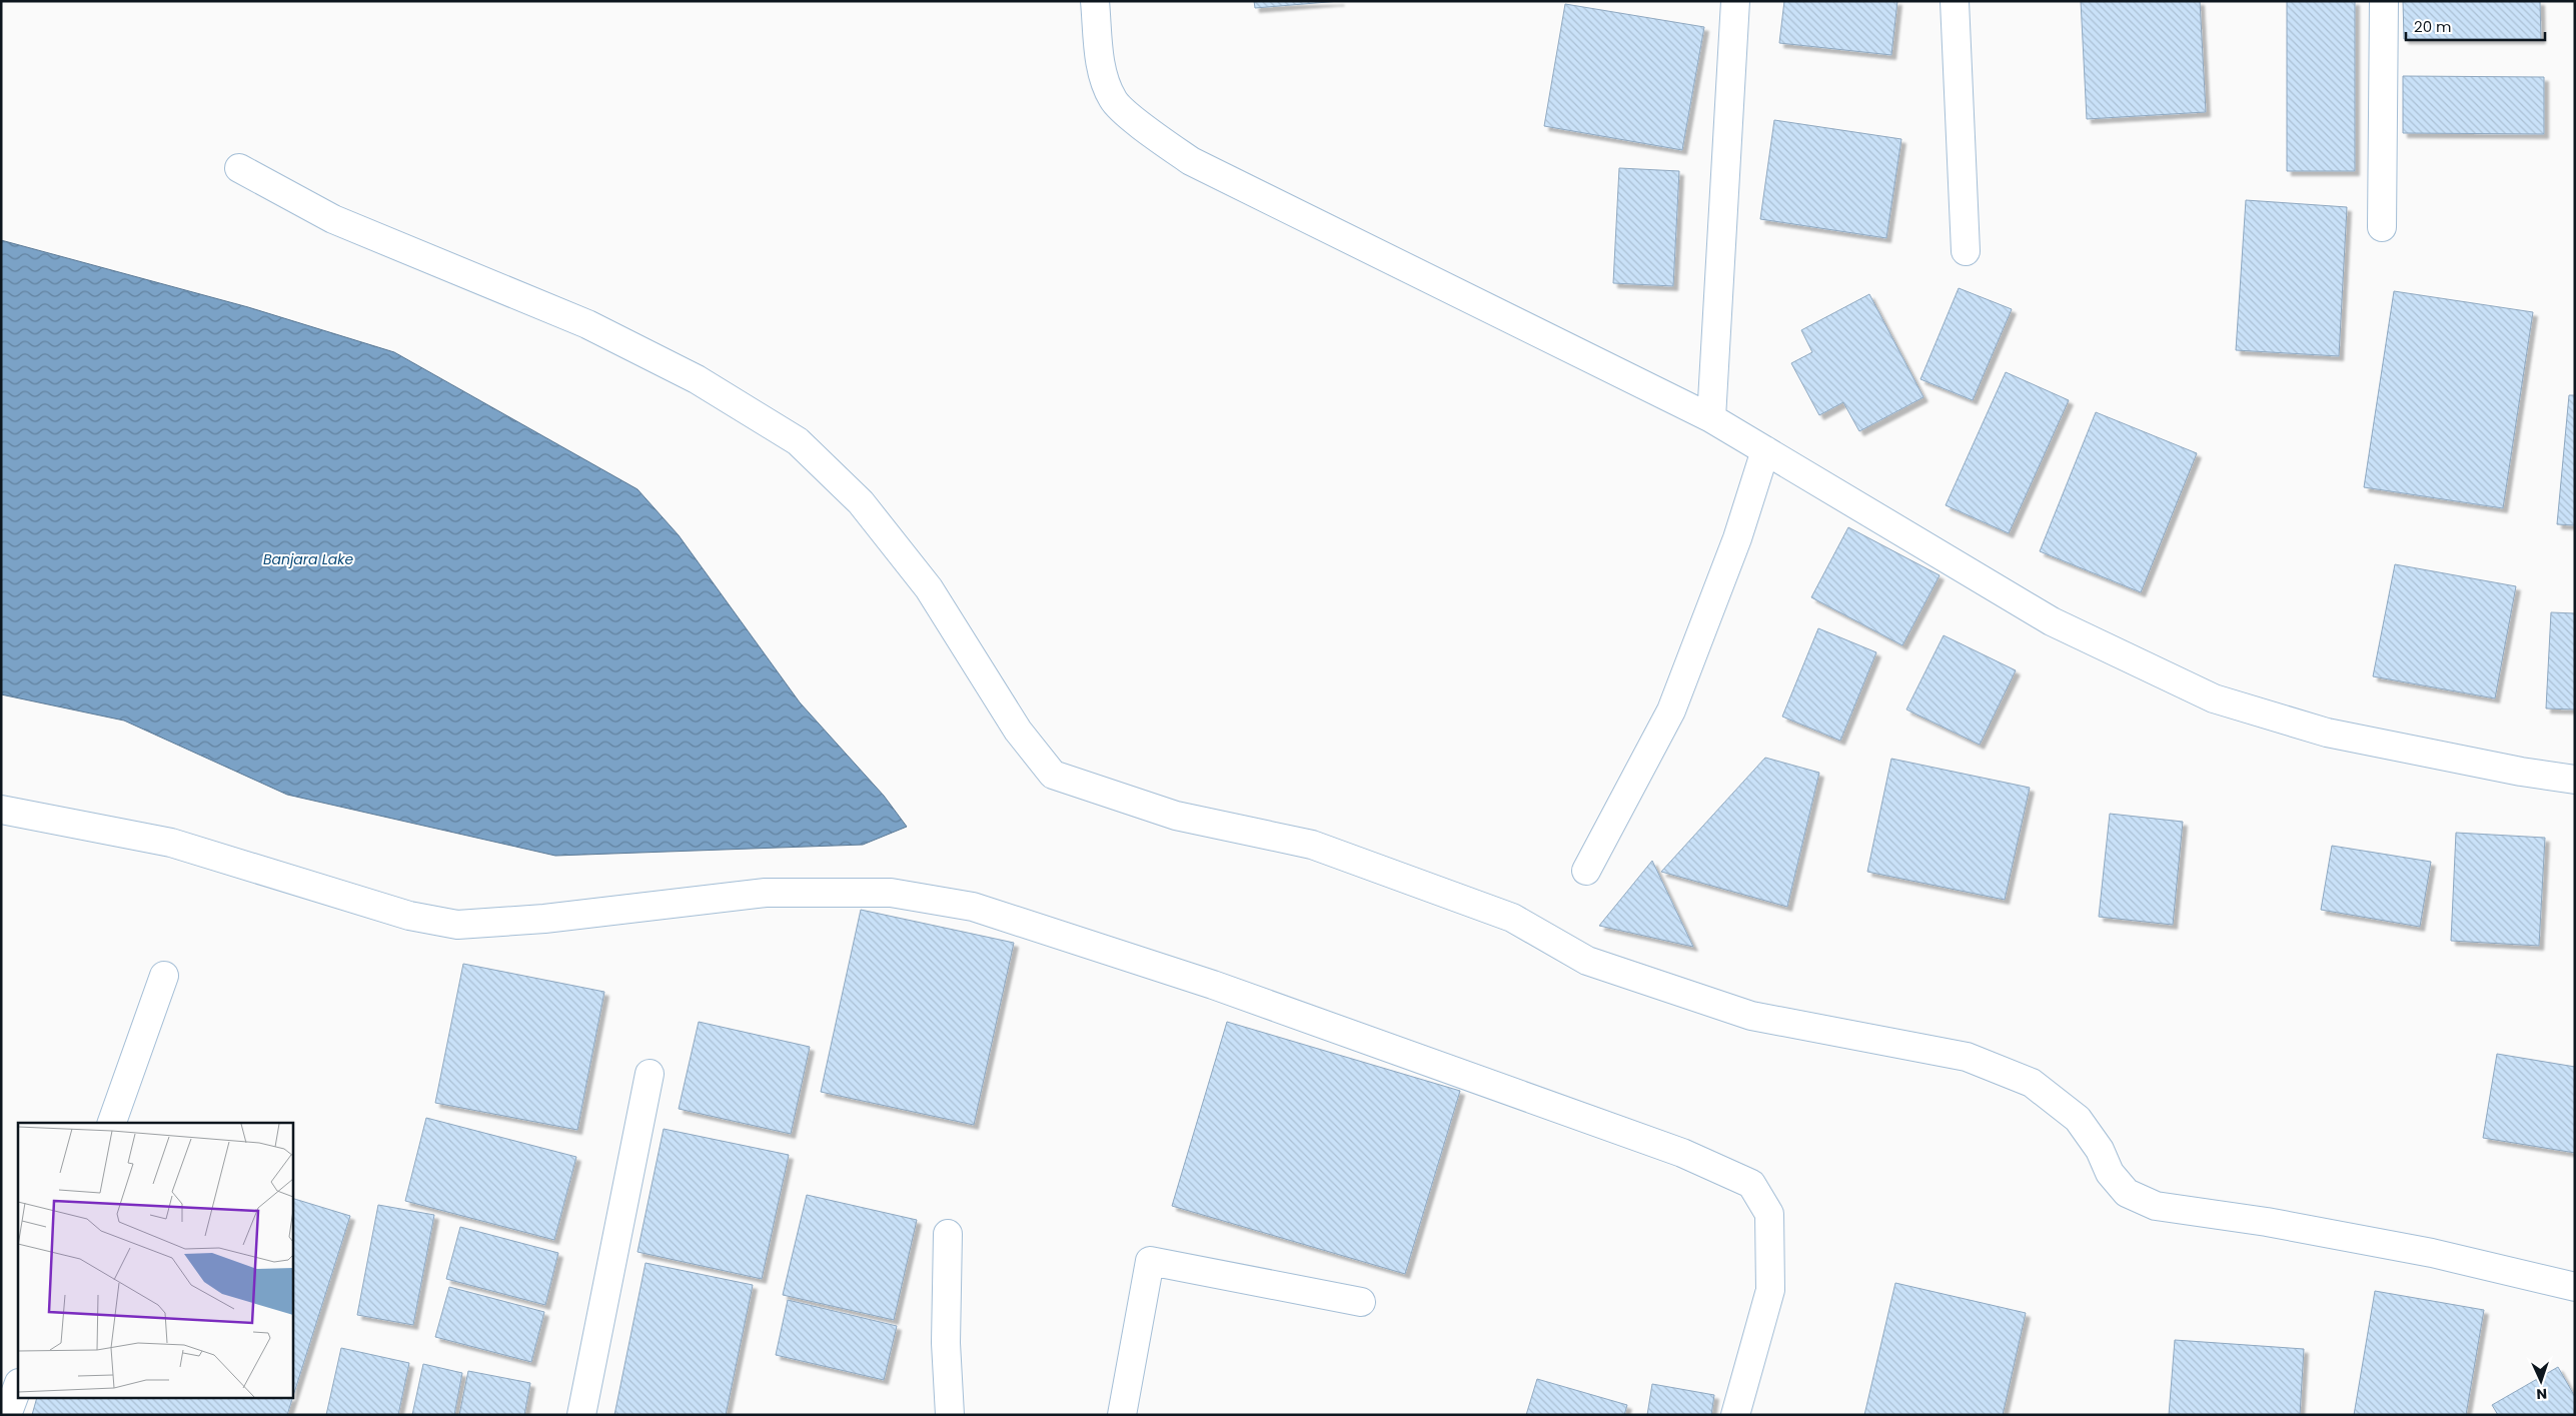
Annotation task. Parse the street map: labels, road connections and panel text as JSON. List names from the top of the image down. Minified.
{"water":["Banjara Lake"],"scale_bar":"20 m","north":"bottom"}
